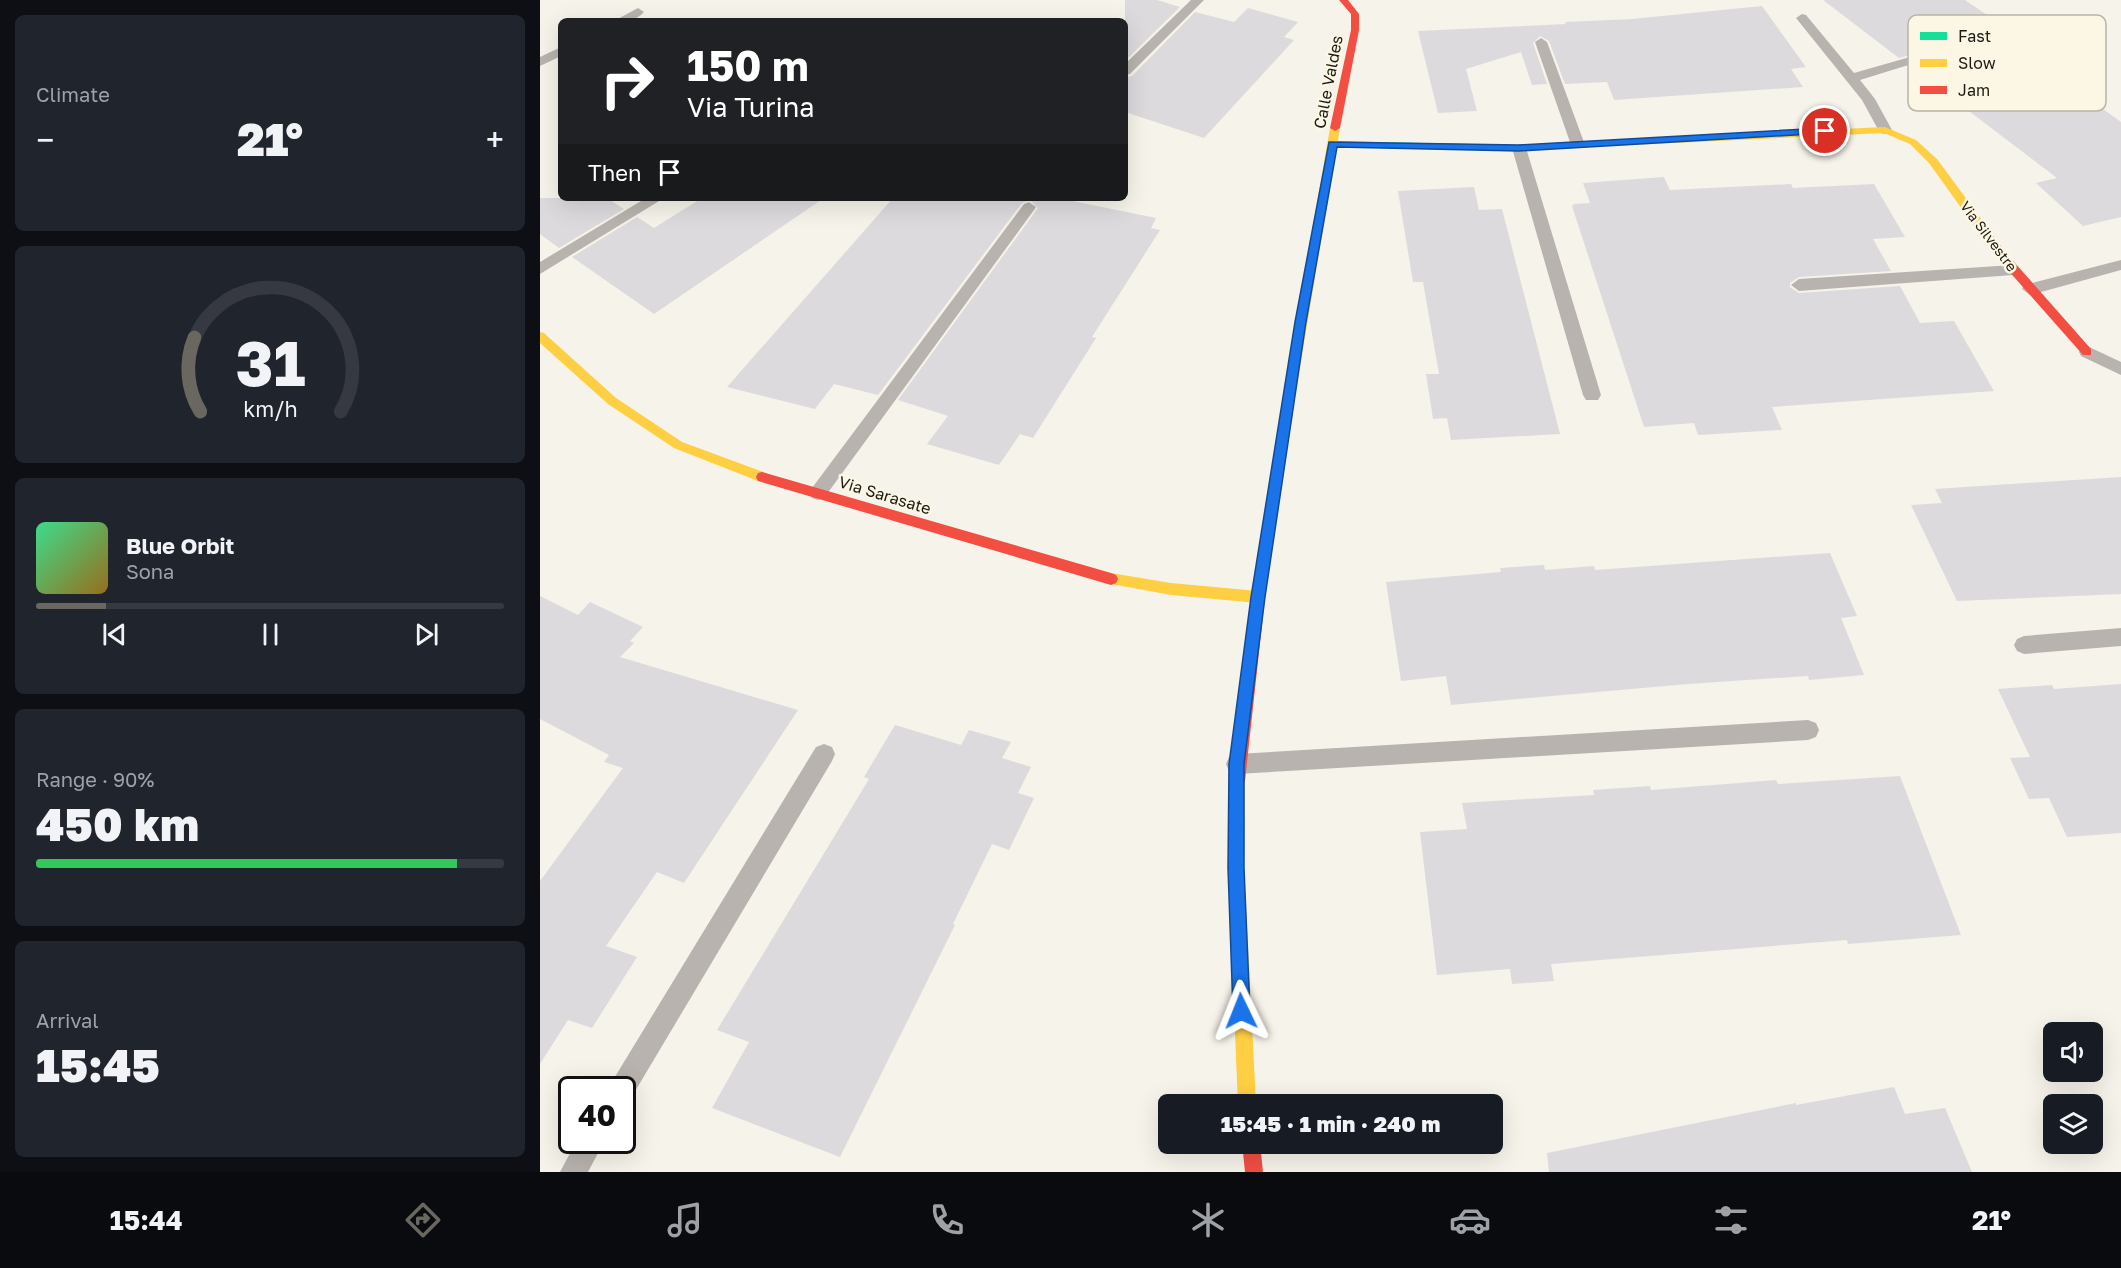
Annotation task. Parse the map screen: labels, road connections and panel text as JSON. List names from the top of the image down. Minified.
{"streets":{"street":["Calle Valdes","Via Silvestre","Via Sarasate"]},"crossings":[["Calle Valdes","Via Sarasate"]],"legend":["Fast","Slow","Jam"],"page":{"tile":["Climate",["Range · 90%","450 km"],["Arrival","15:45"]],"turn":["150 m","Via Turina"],"heat":["−","21°","+"],"then":"Then","song":["Blue Orbit","Sona"],"limit":"40","trip":"15:45 · 1 min · 240 m","tabs":["15:44","21°"],"gauge":["31","km/h"]}}
